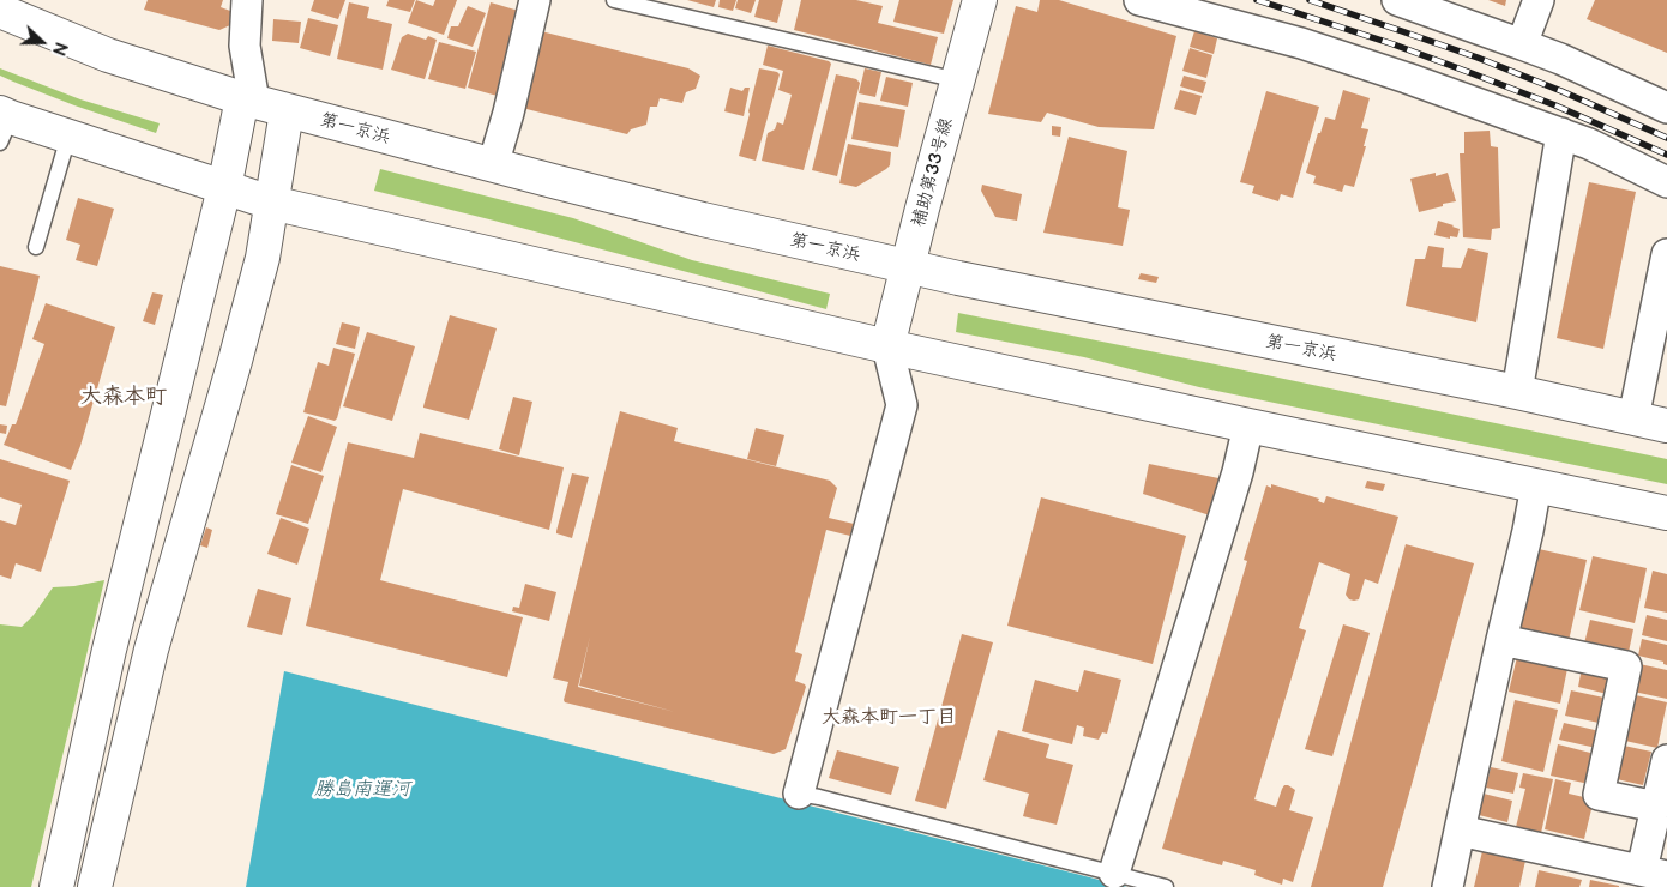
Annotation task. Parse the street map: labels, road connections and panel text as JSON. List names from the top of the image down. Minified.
{"streets":{"main road":["第一京浜","補助第33号線"]},"crossings":[["第一京浜","補助第33号線"]],"districts":["大森本町","大森本町一丁目"],"water":["勝島南運河"],"north":"right"}
